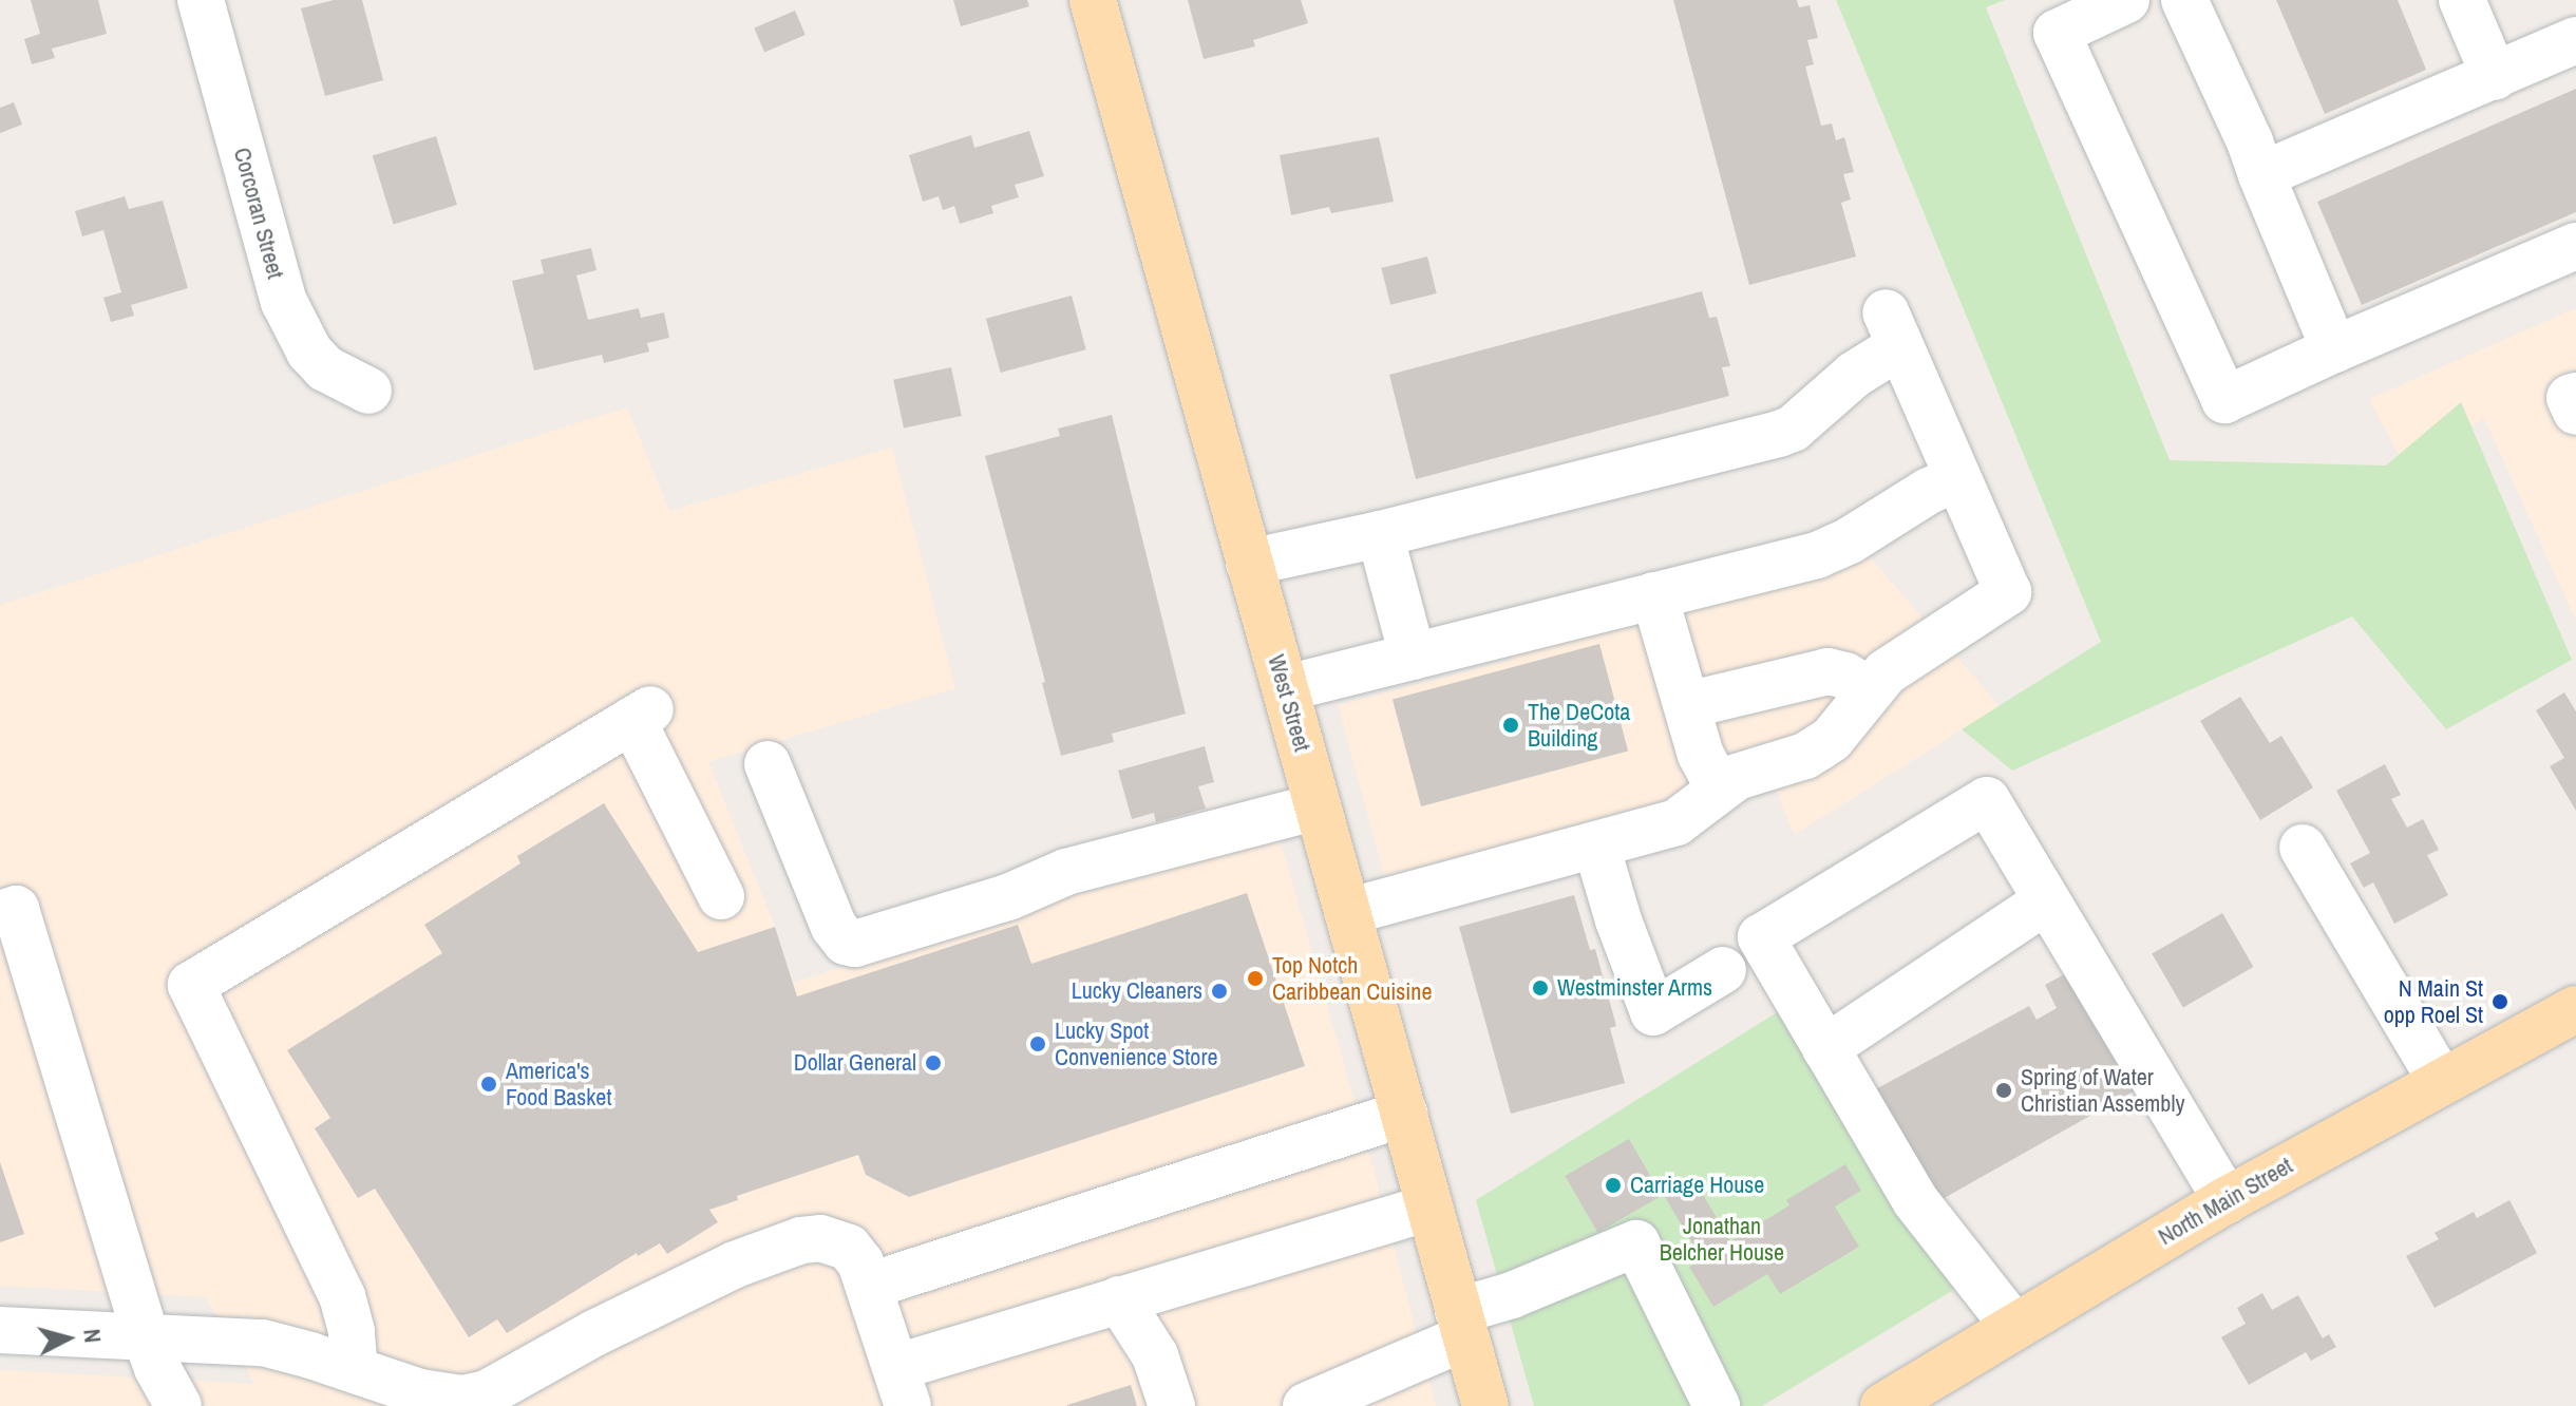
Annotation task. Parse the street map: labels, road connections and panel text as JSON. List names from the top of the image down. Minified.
{"streets":{"main road":["West Street","North Main Street"],"street":["Corcoran Street"]},"parks":["Jonathan Belcher House"],"places":["The DeCota Building","Top Notch Caribbean Cuisine","Westminster Arms","Lucky Cleaners","N Main St opp Roel St","Lucky Spot Convenience Store","Dollar General","America's Food Basket","Spring of Water Christian Assembly","Carriage House"],"north":"right"}
